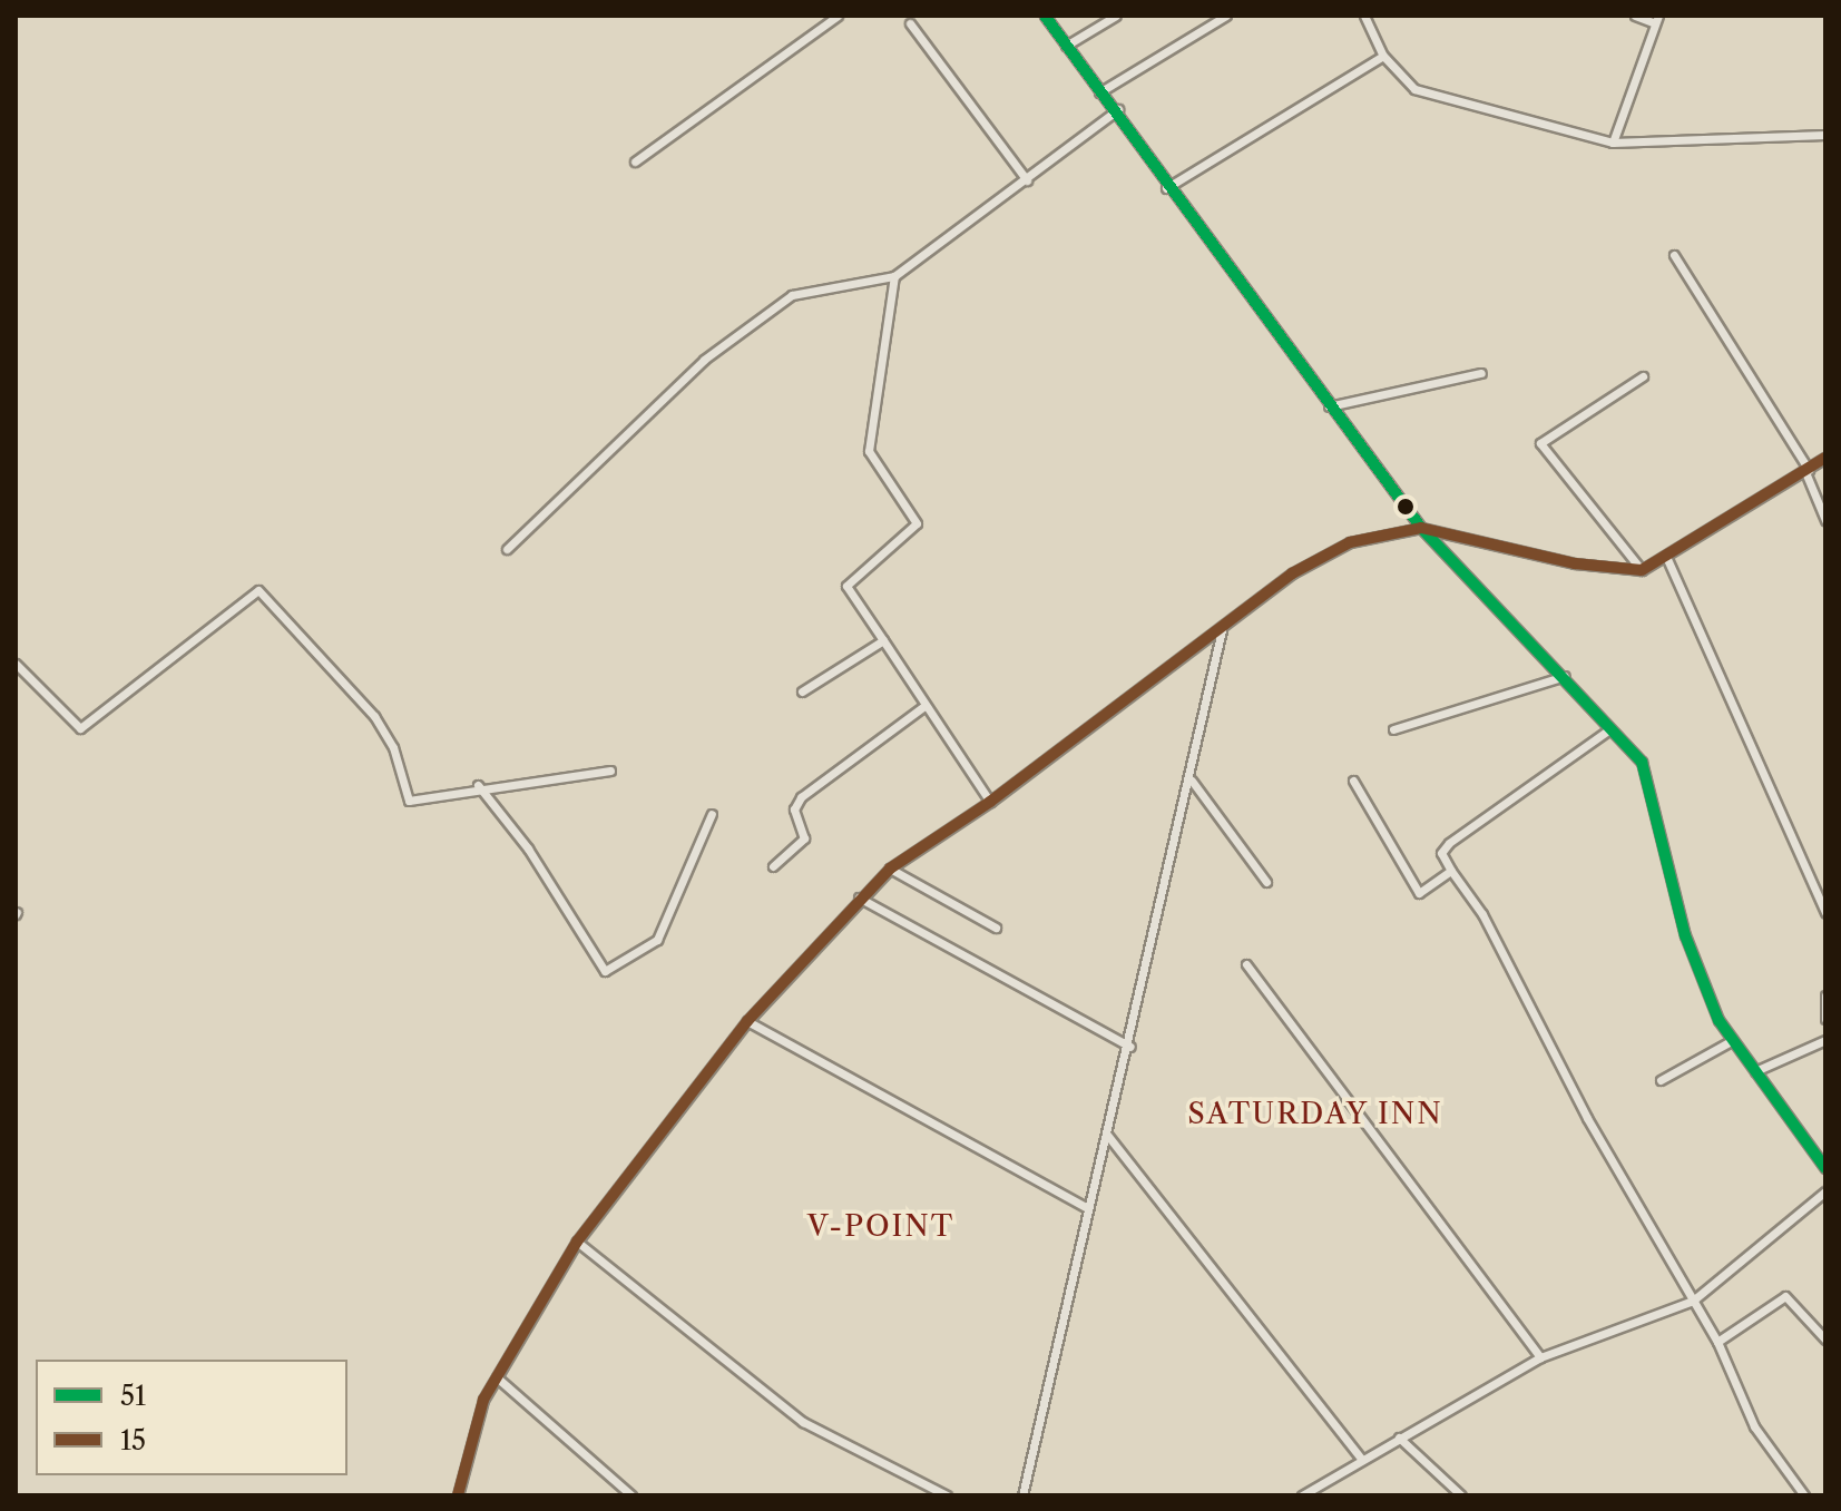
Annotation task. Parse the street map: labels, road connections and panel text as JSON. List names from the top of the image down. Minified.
{"districts":["SATURDAY INN","V-POINT"],"lines":["transit line 51","transit line 15"],"legend":["51","15"]}
